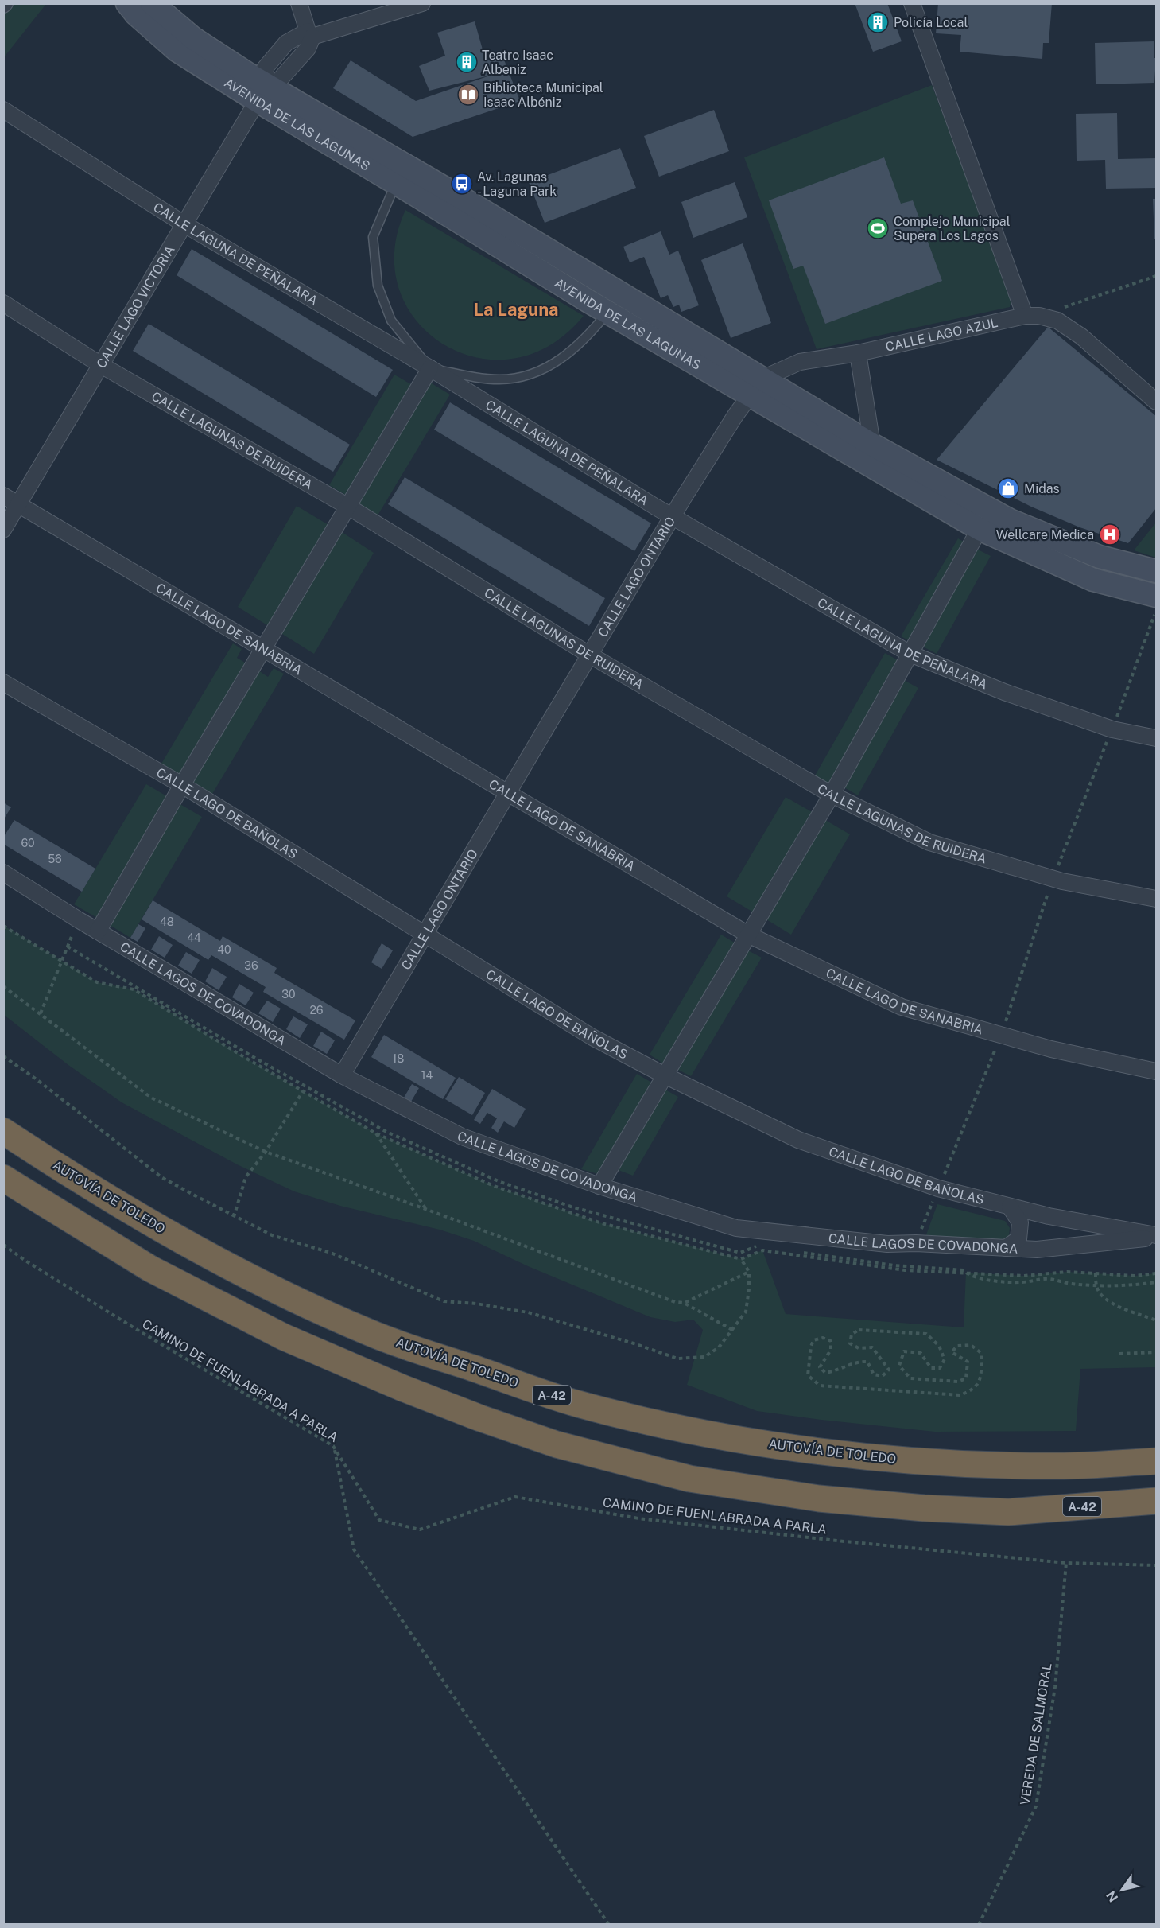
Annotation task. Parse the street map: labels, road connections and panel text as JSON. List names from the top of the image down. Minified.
{"streets":{"highway":["AUTOVÍA DE TOLEDO","A-42"],"main road":["AVENIDA DE LAS LAGUNAS"],"street":["CALLE LAGUNA DE PEÑALARA","CALLE LAGO VICTORIA","CALLE LAGO AZUL","CALLE LAGUNAS DE RUIDERA","CALLE LAGO ONTARIO","CALLE LAGO DE SANABRIA","CALLE LAGO DE BAÑOLAS","CALLE LAGOS DE COVADONGA"],"path":["CAMINO DE FUENLABRADA A PARLA","VEREDA DE SALMORAL"]},"crossings":[["AVENIDA DE LAS LAGUNAS","CALLE LAGO VICTORIA"],["AVENIDA DE LAS LAGUNAS","CALLE LAGO AZUL"],["AVENIDA DE LAS LAGUNAS","CALLE LAGO ONTARIO"],["CALLE LAGUNA DE PEÑALARA","CALLE LAGO VICTORIA"],["CALLE LAGUNA DE PEÑALARA","CALLE LAGO ONTARIO"],["CALLE LAGO VICTORIA","CALLE LAGUNAS DE RUIDERA"],["CALLE LAGO VICTORIA","CALLE LAGO DE SANABRIA"],["CALLE LAGO AZUL","CALLE LAGO ONTARIO"],["CALLE LAGUNAS DE RUIDERA","CALLE LAGO ONTARIO"],["CALLE LAGO ONTARIO","CALLE LAGO DE SANABRIA"],["CALLE LAGO ONTARIO","CALLE LAGO DE BAÑOLAS"],["CALLE LAGO ONTARIO","CALLE LAGOS DE COVADONGA"],["CALLE LAGO DE BAÑOLAS","CALLE LAGOS DE COVADONGA"],["CAMINO DE FUENLABRADA A PARLA","VEREDA DE SALMORAL"]],"districts":["La Laguna"],"places":{"building":["Policía Local","Teatro Isaac Albeniz"],"library":["Biblioteca Municipal Isaac Albéniz"],"bus stop":["Av. Lagunas - Laguna Park"],"sports":["Complejo Municipal Supera Los Lagos"],"shop":["Midas"],"hospital":["Wellcare Medica"]},"house_numbers":["60","56","48","44","40","36","30","26","18","14"],"north":"bottom left"}
